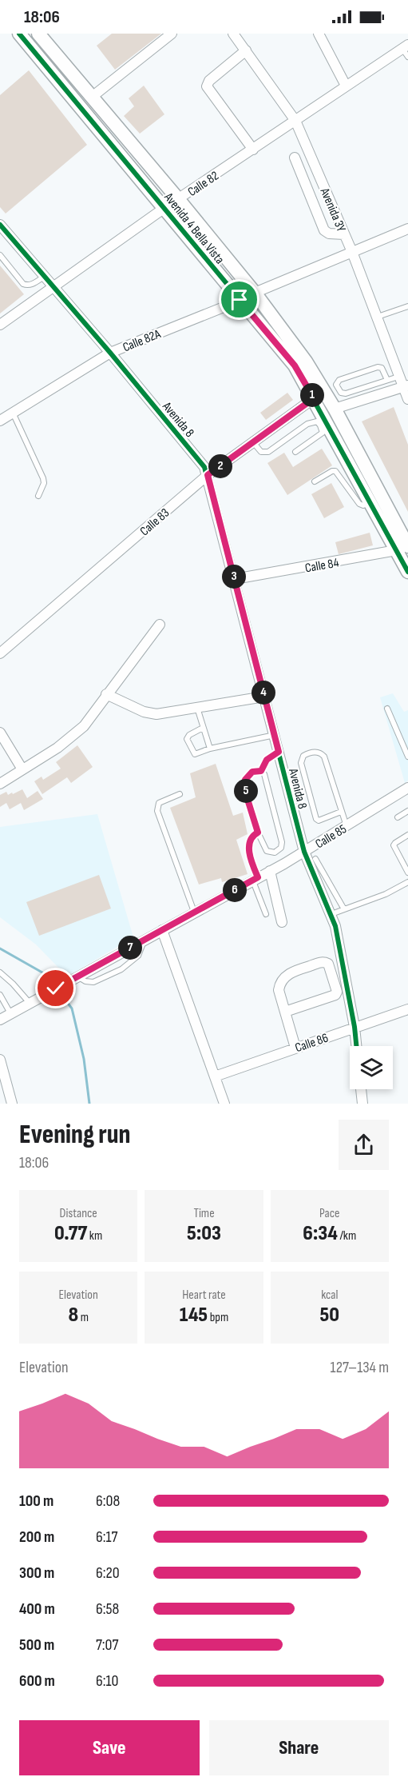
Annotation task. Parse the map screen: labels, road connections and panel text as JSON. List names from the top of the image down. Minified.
{"streets":{"street":["Calle 82","Avenida 3Y","Avenida 4 Bella Vista","Calle 82A","Avenida 8","Calle 83","Calle 84","Calle 85","Calle 86"]},"crossings":[["Calle 82","Avenida 3Y"],["Calle 82","Avenida 4 Bella Vista"],["Calle 82","Avenida 8"],["Avenida 4 Bella Vista","Calle 82A"],["Avenida 4 Bella Vista","Calle 83"],["Avenida 4 Bella Vista","Calle 84"],["Calle 82A","Avenida 8"],["Avenida 8","Calle 83"],["Avenida 8","Calle 84"],["Avenida 8","Calle 85"],["Avenida 8","Calle 86"]],"page":{"status":"18:06","pins":["1","2","3","4","5","6","7"],"heading":["Evening run","18:06"],"stats":[["Distance","0.77 km"],["Time","5:03"],["Pace","6:34 /km"],["Elevation","8 m"],["Heart rate","145 bpm"],["kcal","50"]],"chart":["Elevation","127–134 m"],"list":[{"name":"100 m","note":"6:08"},{"name":"200 m","note":"6:17"},{"name":"300 m","note":"6:20"},{"name":"400 m","note":"6:58"},{"name":"500 m","note":"7:07"},{"name":"600 m","note":"6:10"}],"buttons":["Save","Share"]}}
